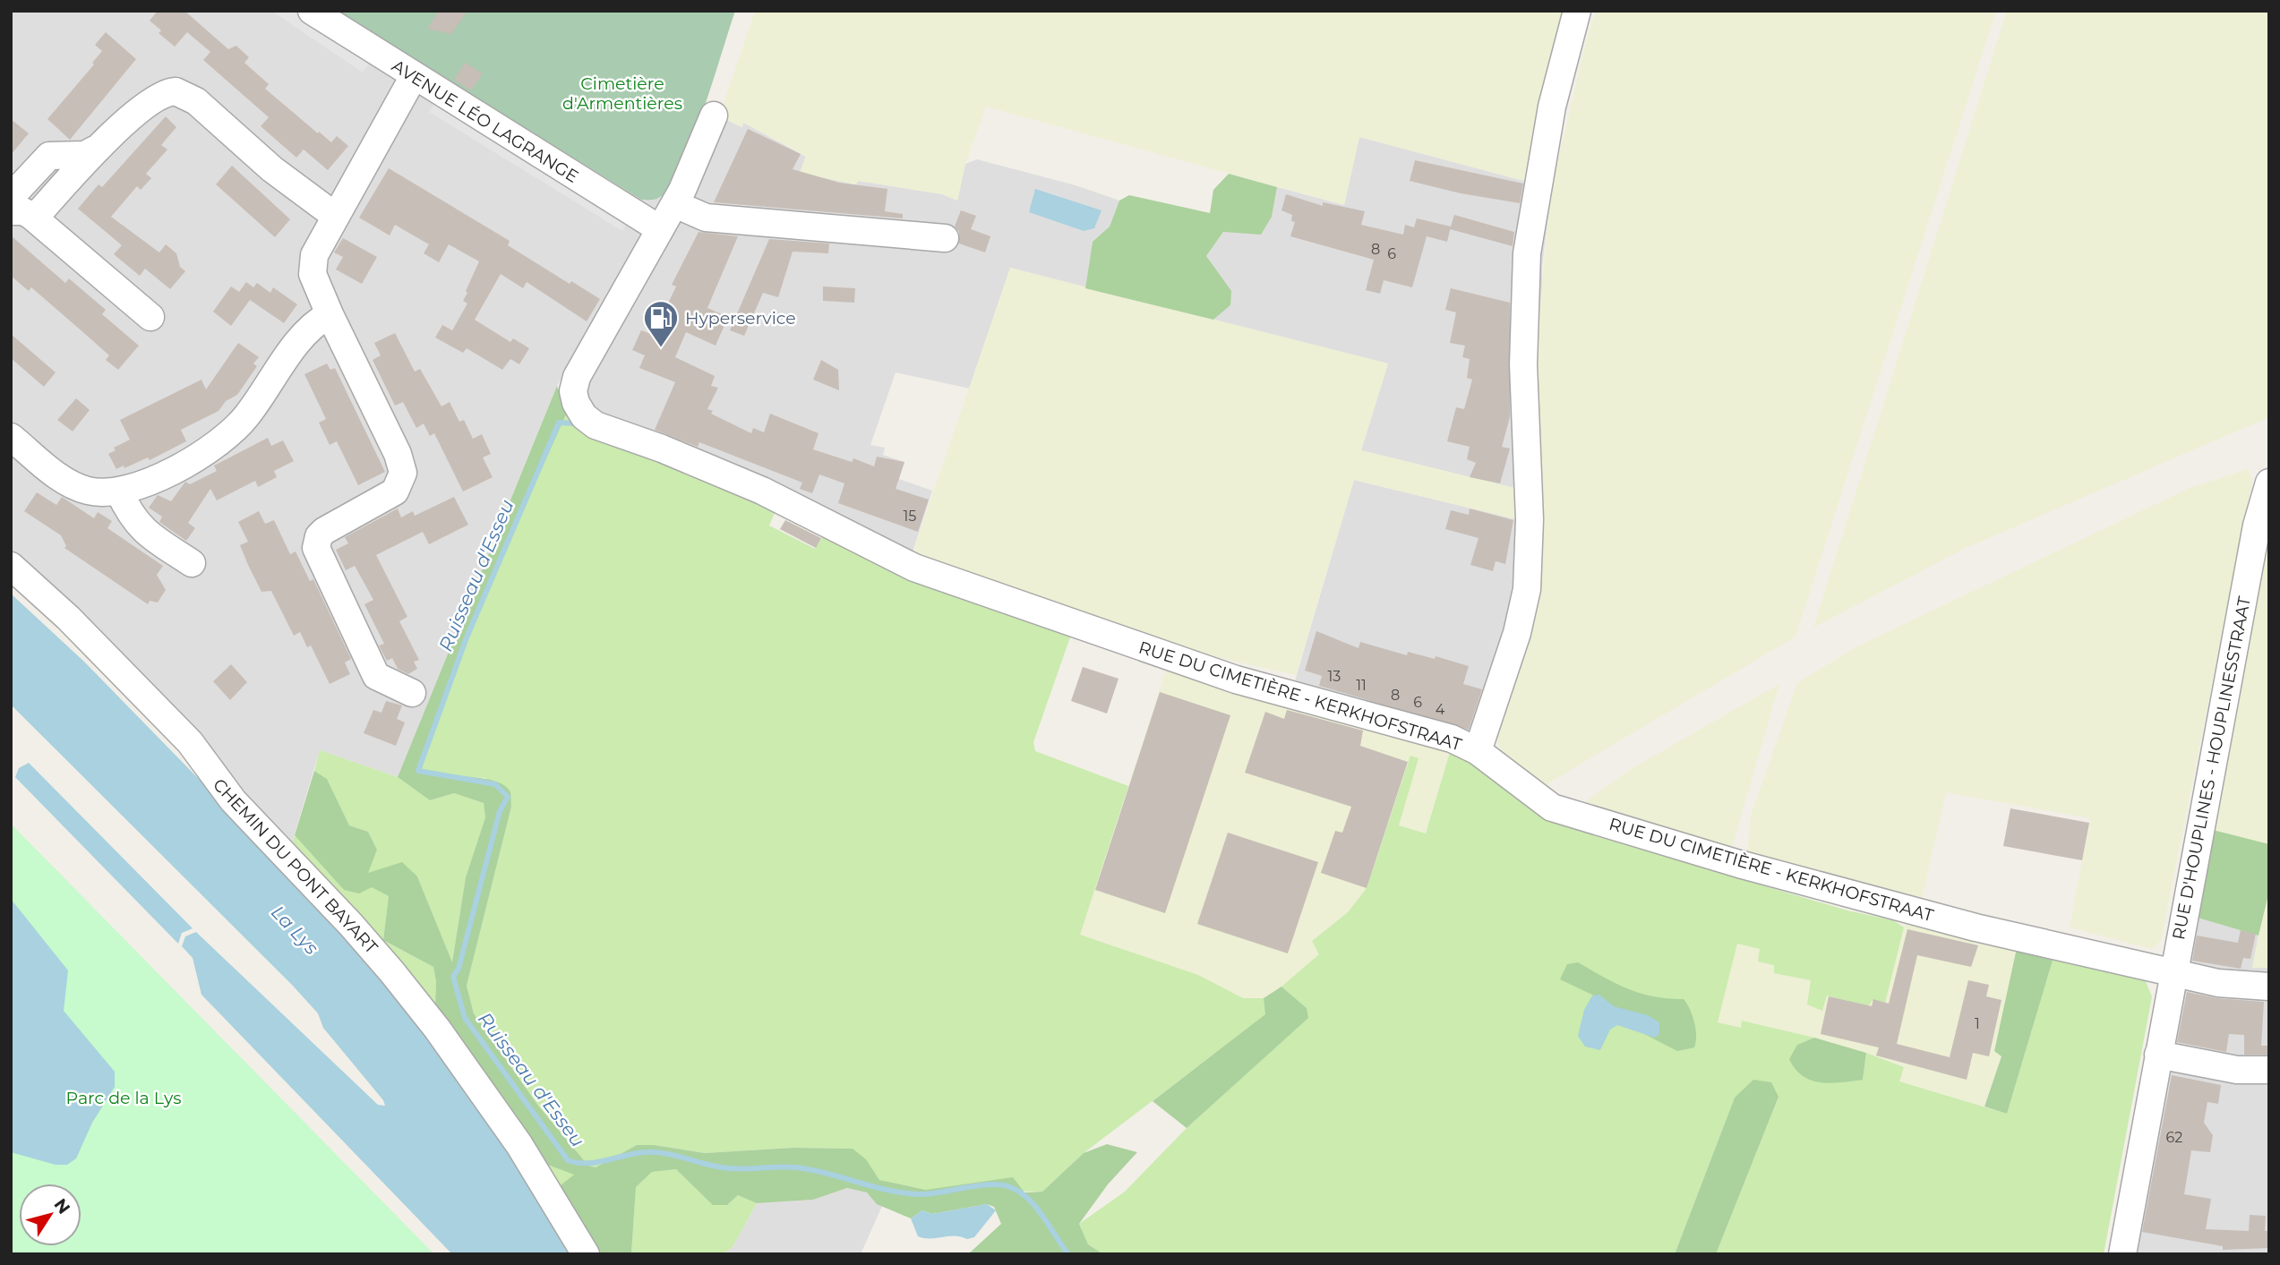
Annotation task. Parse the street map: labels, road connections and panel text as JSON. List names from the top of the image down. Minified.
{"streets":{"street":["AVENUE LÉO LAGRANGE","RUE DU CIMETIÈRE - KERKHOFSTRAAT","RUE D'HOUPLINES - HOUPLINESSTRAAT","CHEMIN DU PONT BAYART"]},"crossings":[["AVENUE LÉO LAGRANGE","RUE DU CIMETIÈRE - KERKHOFSTRAAT"],["RUE DU CIMETIÈRE - KERKHOFSTRAAT","RUE D'HOUPLINES - HOUPLINESSTRAAT"]],"water":["Ruisseau d'Esseu","La Lys"],"parks":["Cimetière d'Armentières","Parc de la Lys"],"places":{"fuel station":["Hyperservice"]},"house_numbers":["8","6","15","13","11","8","6","4","1","62"],"north":"top right"}
